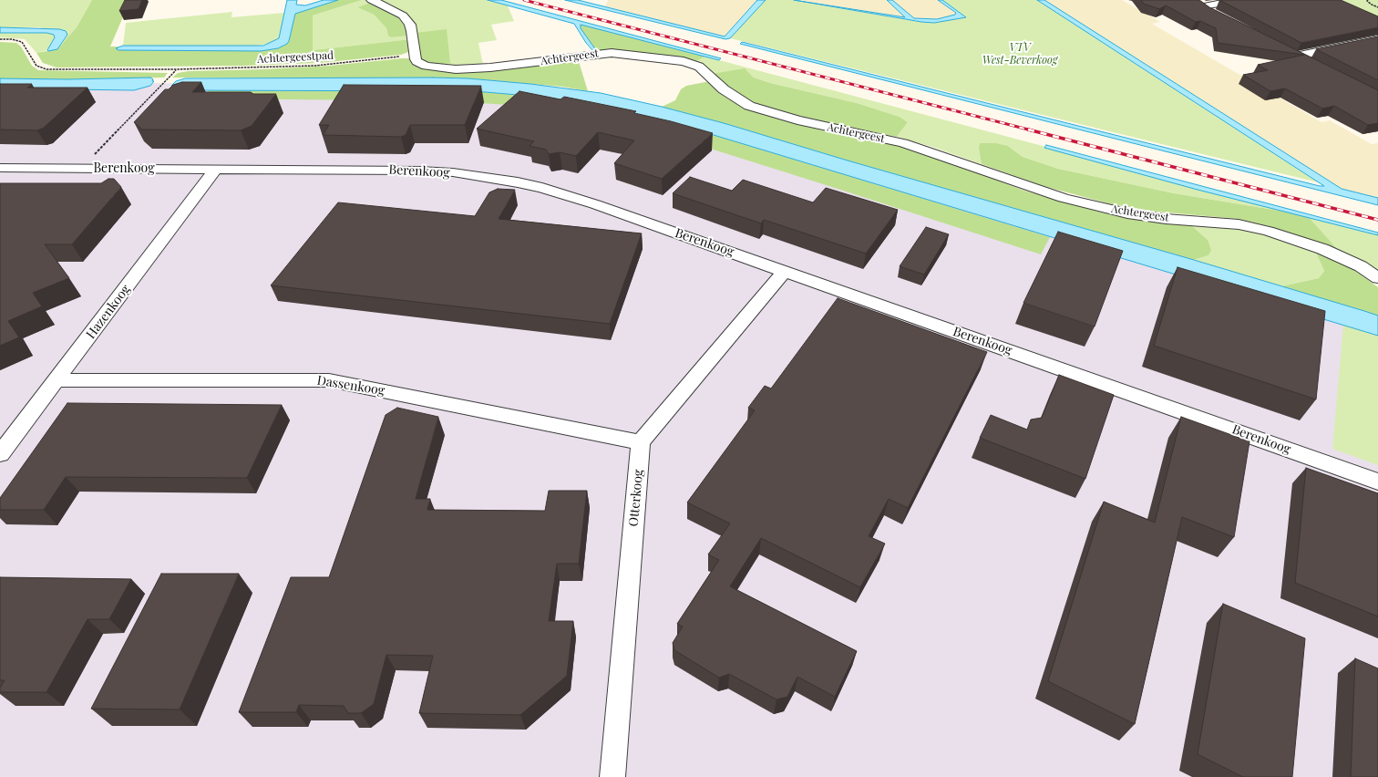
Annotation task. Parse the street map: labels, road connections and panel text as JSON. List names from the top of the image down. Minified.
{"streets":{"street":["Achtergeest","Berenkoog","Hazenkoog","Dassenkoog","Otterkoog"],"path":["Achtergeestpad"]},"crossings":[["Achtergeestpad","Achtergeest"],["Berenkoog","Hazenkoog"],["Hazenkoog","Dassenkoog"],["Dassenkoog","Otterkoog"]],"parks":["VTV West-Beverkoog"]}
